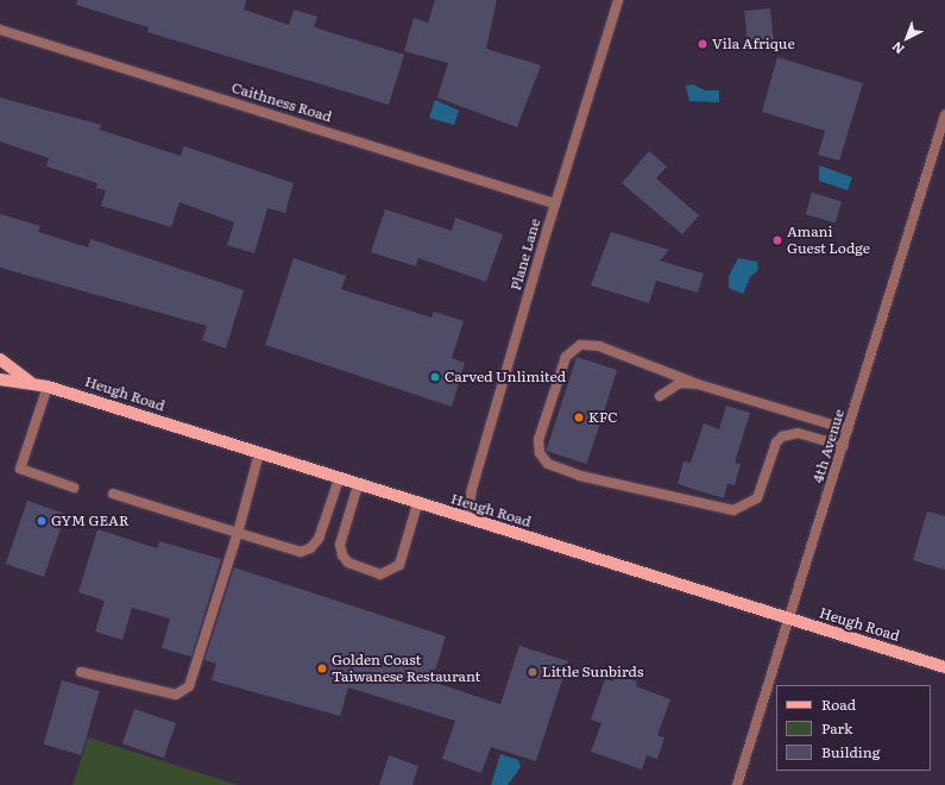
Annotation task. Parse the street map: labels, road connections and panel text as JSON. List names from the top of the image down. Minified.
{"streets":{"main road":["Heugh Road"],"street":["Caithness Road","Plane Lane","4th Avenue"]},"crossings":[["Caithness Road","Plane Lane"],["Plane Lane","Heugh Road"],["Heugh Road","4th Avenue"]],"places":["Vila Afrique","Amani Guest Lodge","Carved Unlimited","KFC","GYM GEAR","Golden Coast Taiwanese Restaurant","Little Sunbirds"],"legend":["Road","Park","Building"],"north":"bottom left"}
